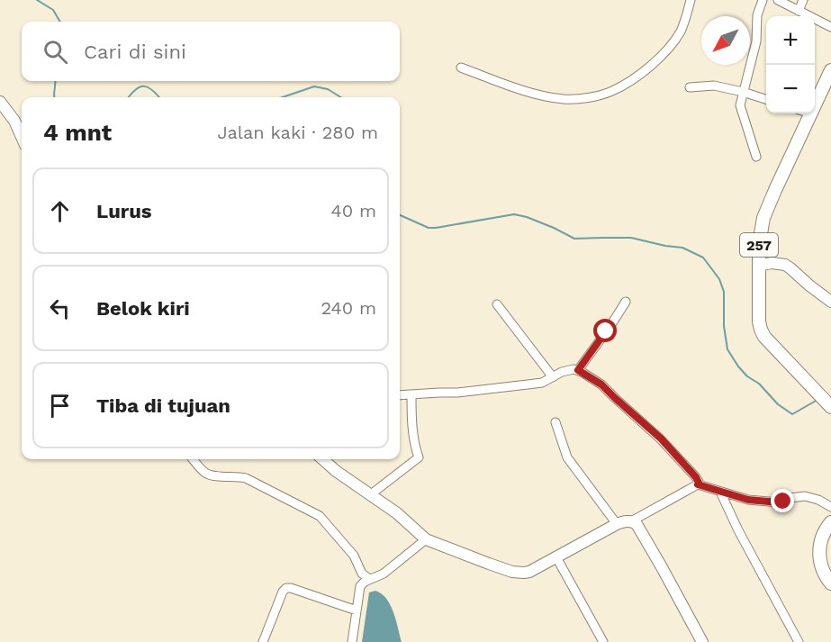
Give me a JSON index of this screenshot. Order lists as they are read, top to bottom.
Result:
{
  "streets": {
    "main road": ["257"]
  },
  "north": "bottom left",
  "page": {
    "map_buttons": ["+", "−"],
    "search": "Cari di sini",
    "heading": ["4 mnt", "Jalan kaki · 280 m"],
    "list": [
      ["Lurus", "40 m"],
      ["Belok kiri", "240 m"],
      "Tiba di tujuan"
    ]
  }
}
